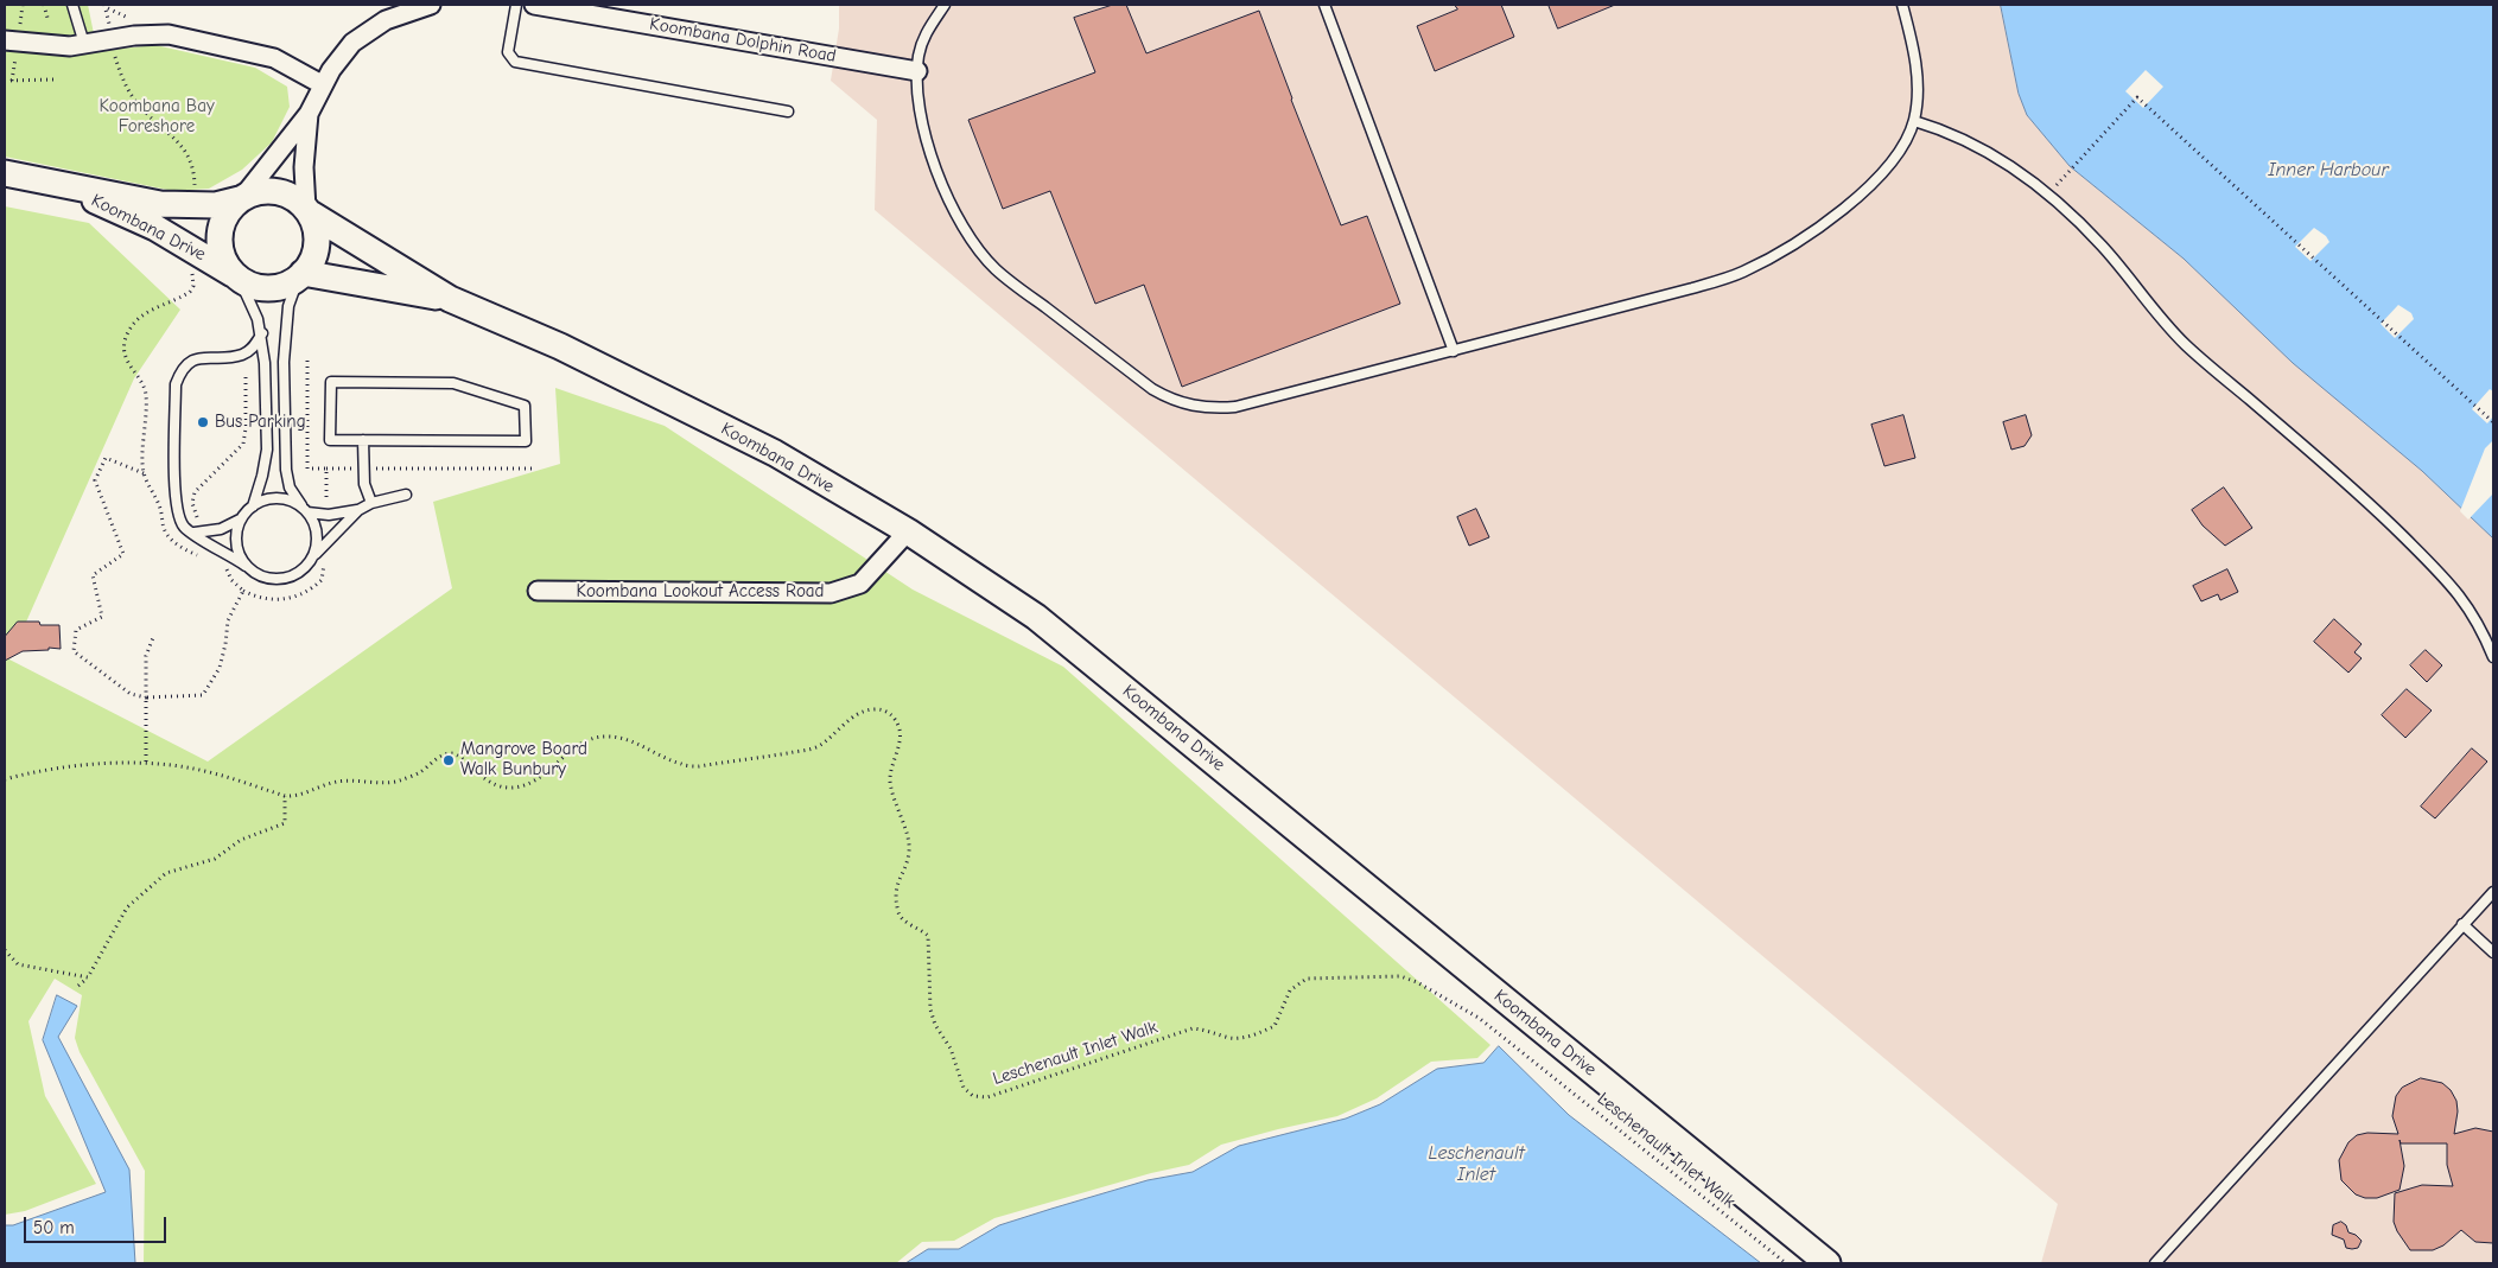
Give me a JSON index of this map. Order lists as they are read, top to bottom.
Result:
{
  "streets": {
    "main road": ["Koombana Drive"],
    "street": ["Koombana Dolphin Road", "Koombana Lookout Access Road"],
    "path": ["Leschenault Inlet Walk"]
  },
  "crossings": [
    ["Koombana Drive", "Koombana Lookout Access Road"]
  ],
  "water": ["Inner Harbour", "Leschenault Inlet"],
  "parks": ["Koombana Bay Foreshore"],
  "places": ["Bus Parking", "Mangrove Board Walk Bunbury"],
  "scale_bar": "50 m"
}
